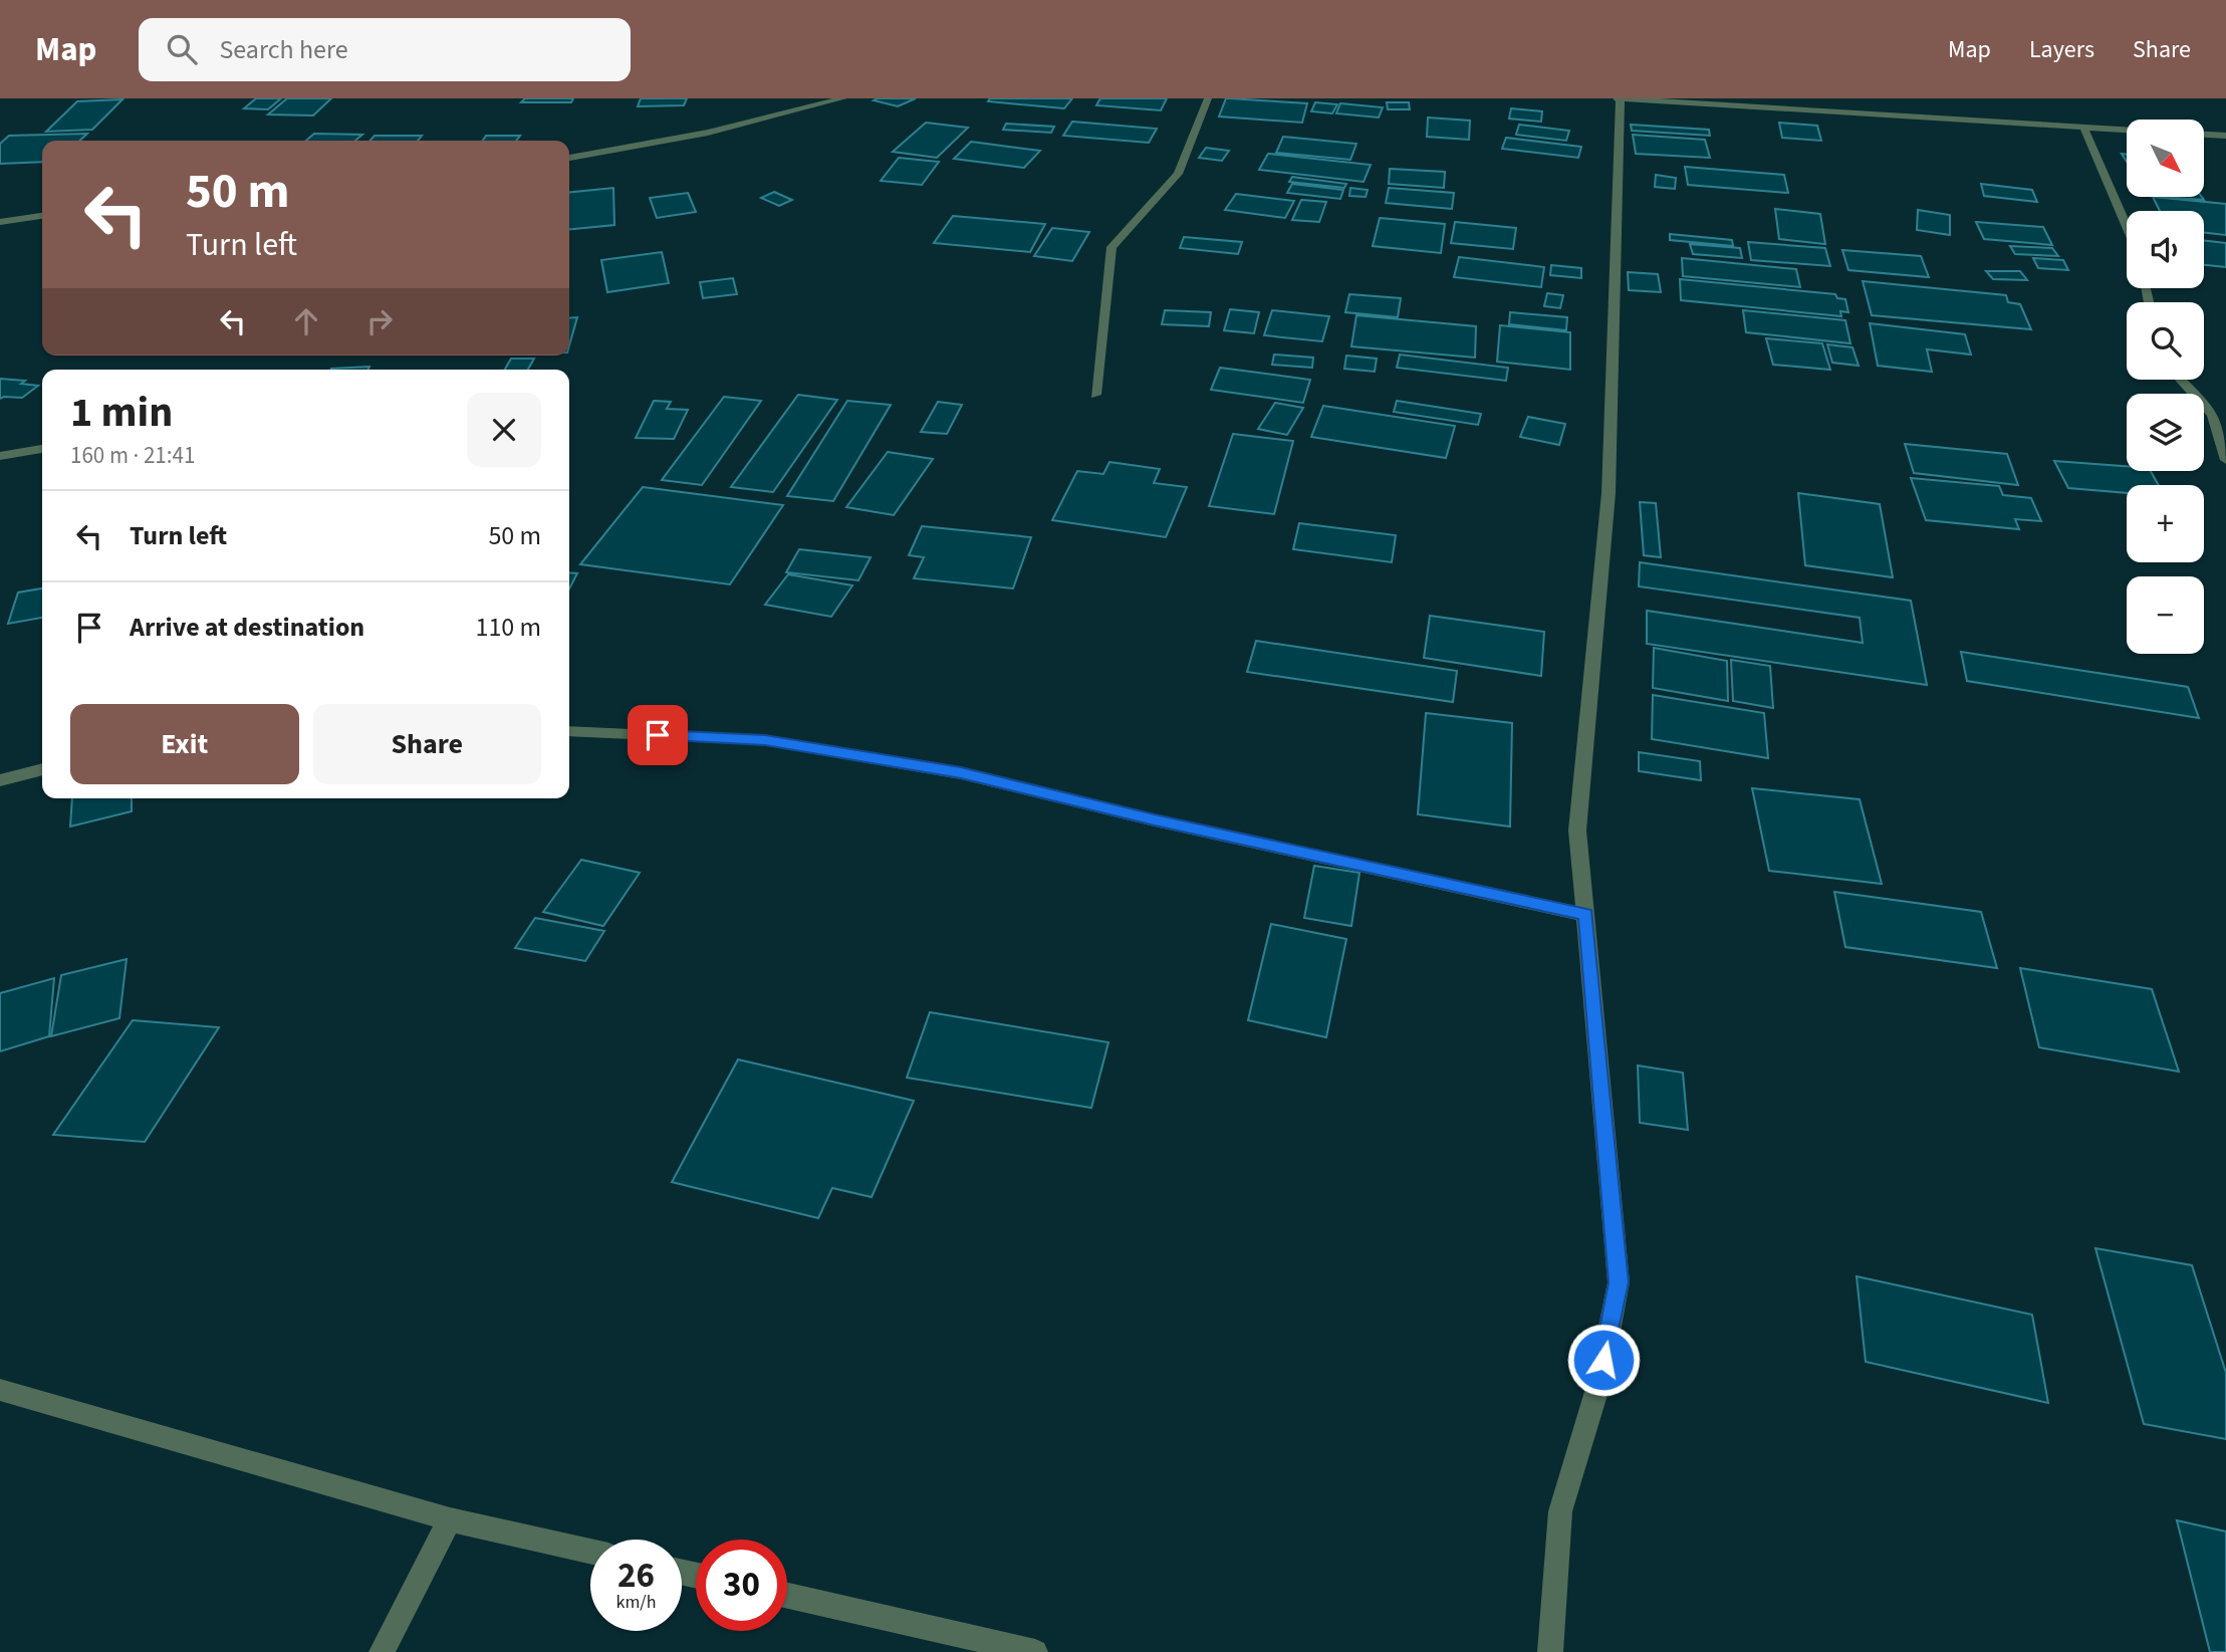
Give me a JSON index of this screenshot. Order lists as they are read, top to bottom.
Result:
{
  "north": "bottom right",
  "page": {
    "header": "Map",
    "search": "Search here",
    "nav": ["Map", "Layers", "Share"],
    "map_buttons": ["+", "−"],
    "turn": ["50 m", "Turn left"],
    "heading": ["1 min", "160 m · 21:41"],
    "list": [
      {
        "name": "Turn left",
        "value": "50 m"
      },
      {
        "name": "Arrive at destination",
        "value": "110 m"
      }
    ],
    "buttons": ["Exit", "Share"],
    "speed": "26 km/h",
    "limit": "30"
  }
}
